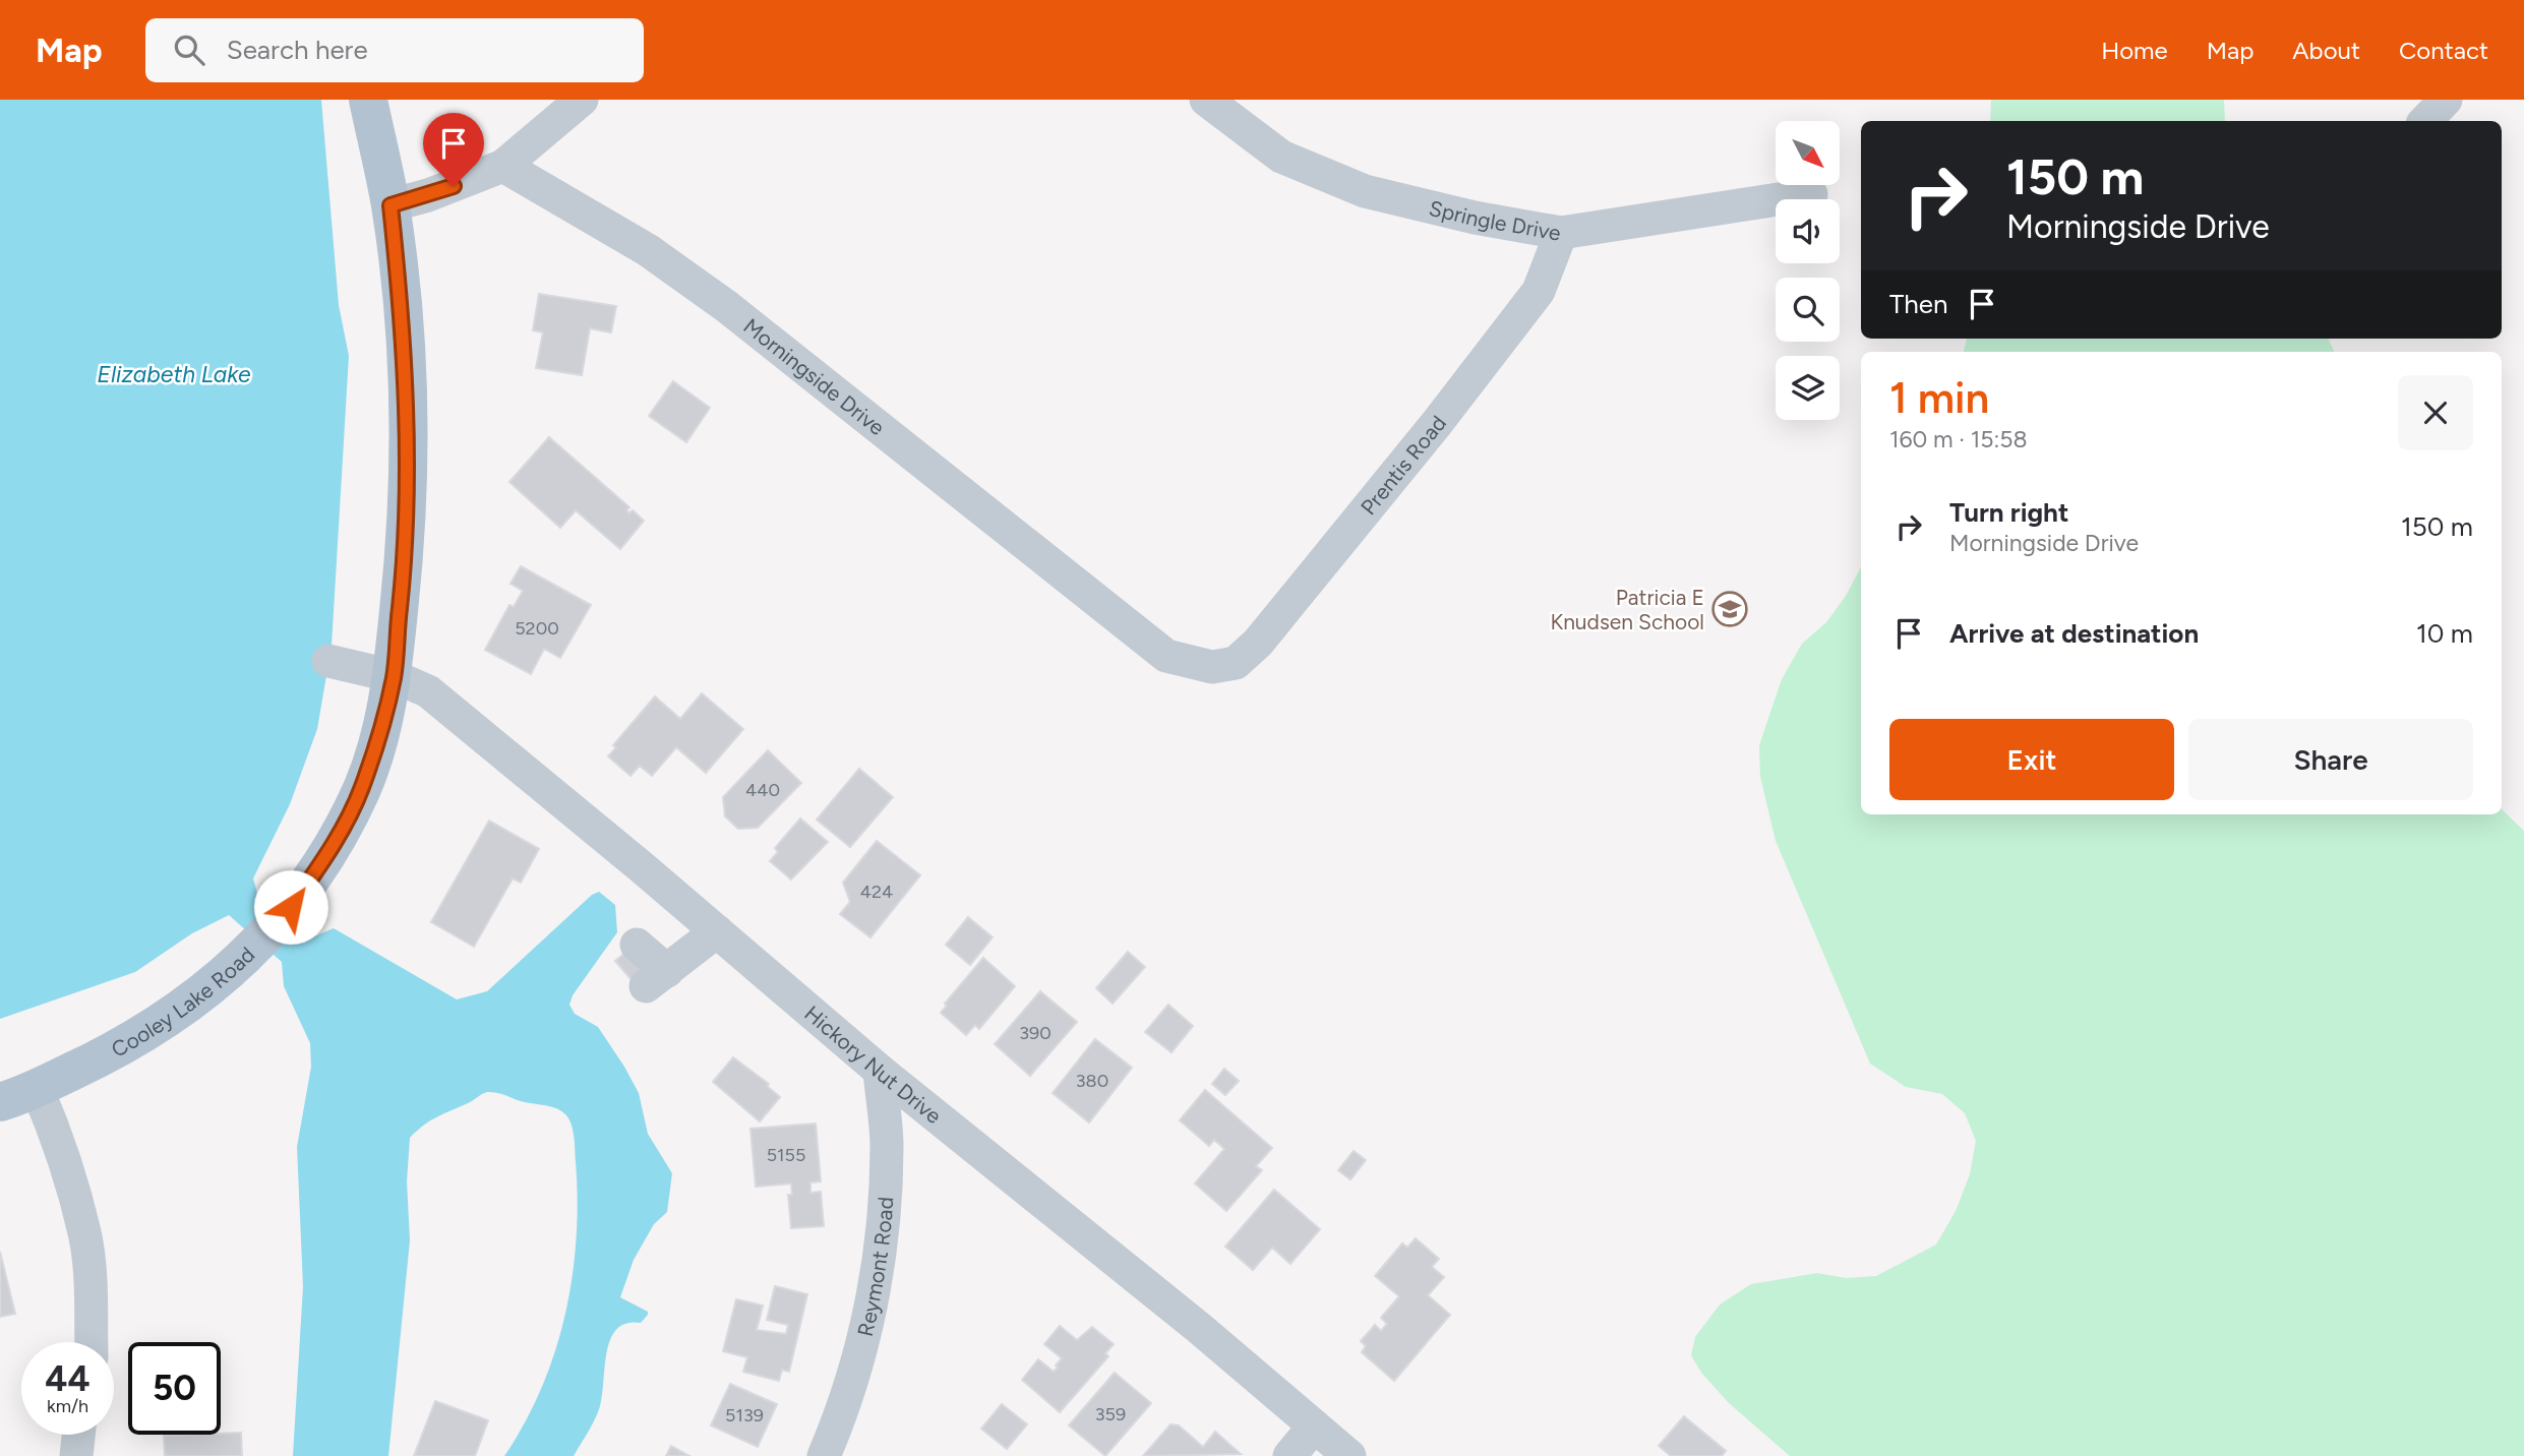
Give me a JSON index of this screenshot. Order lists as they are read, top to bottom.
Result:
{
  "streets": {
    "main road": ["Cooley Lake Road"],
    "street": [
      "Springle Drive",
      "Morningside Drive",
      "Prentis Road",
      "Hickory Nut Drive",
      "Reymont Road"
    ]
  },
  "crossings": [
    ["Springle Drive", "Prentis Road"],
    ["Morningside Drive", "Prentis Road"],
    ["Cooley Lake Road", "Hickory Nut Drive"],
    ["Hickory Nut Drive", "Reymont Road"]
  ],
  "water": ["Elizabeth Lake"],
  "places": {
    "school or university": ["Patricia E Knudsen School"]
  },
  "house_numbers": [
    "5200",
    "440",
    "424",
    "390",
    "380",
    "5155",
    "359",
    "5139"
  ],
  "north": "bottom right",
  "page": {
    "header": "Map",
    "search": "Search here",
    "nav": [
      "Home",
      "Map",
      "About",
      "Contact"
    ],
    "turn": ["150 m", "Morningside Drive"],
    "then": "Then",
    "heading": ["1 min", "160 m · 15:58"],
    "list": [
      {
        "name": "Turn right",
        "note": "Morningside Drive",
        "value": "150 m"
      },
      {
        "name": "Arrive at destination",
        "value": "10 m"
      }
    ],
    "buttons": ["Exit", "Share"],
    "speed": "44 km/h",
    "limit": "50"
  }
}
